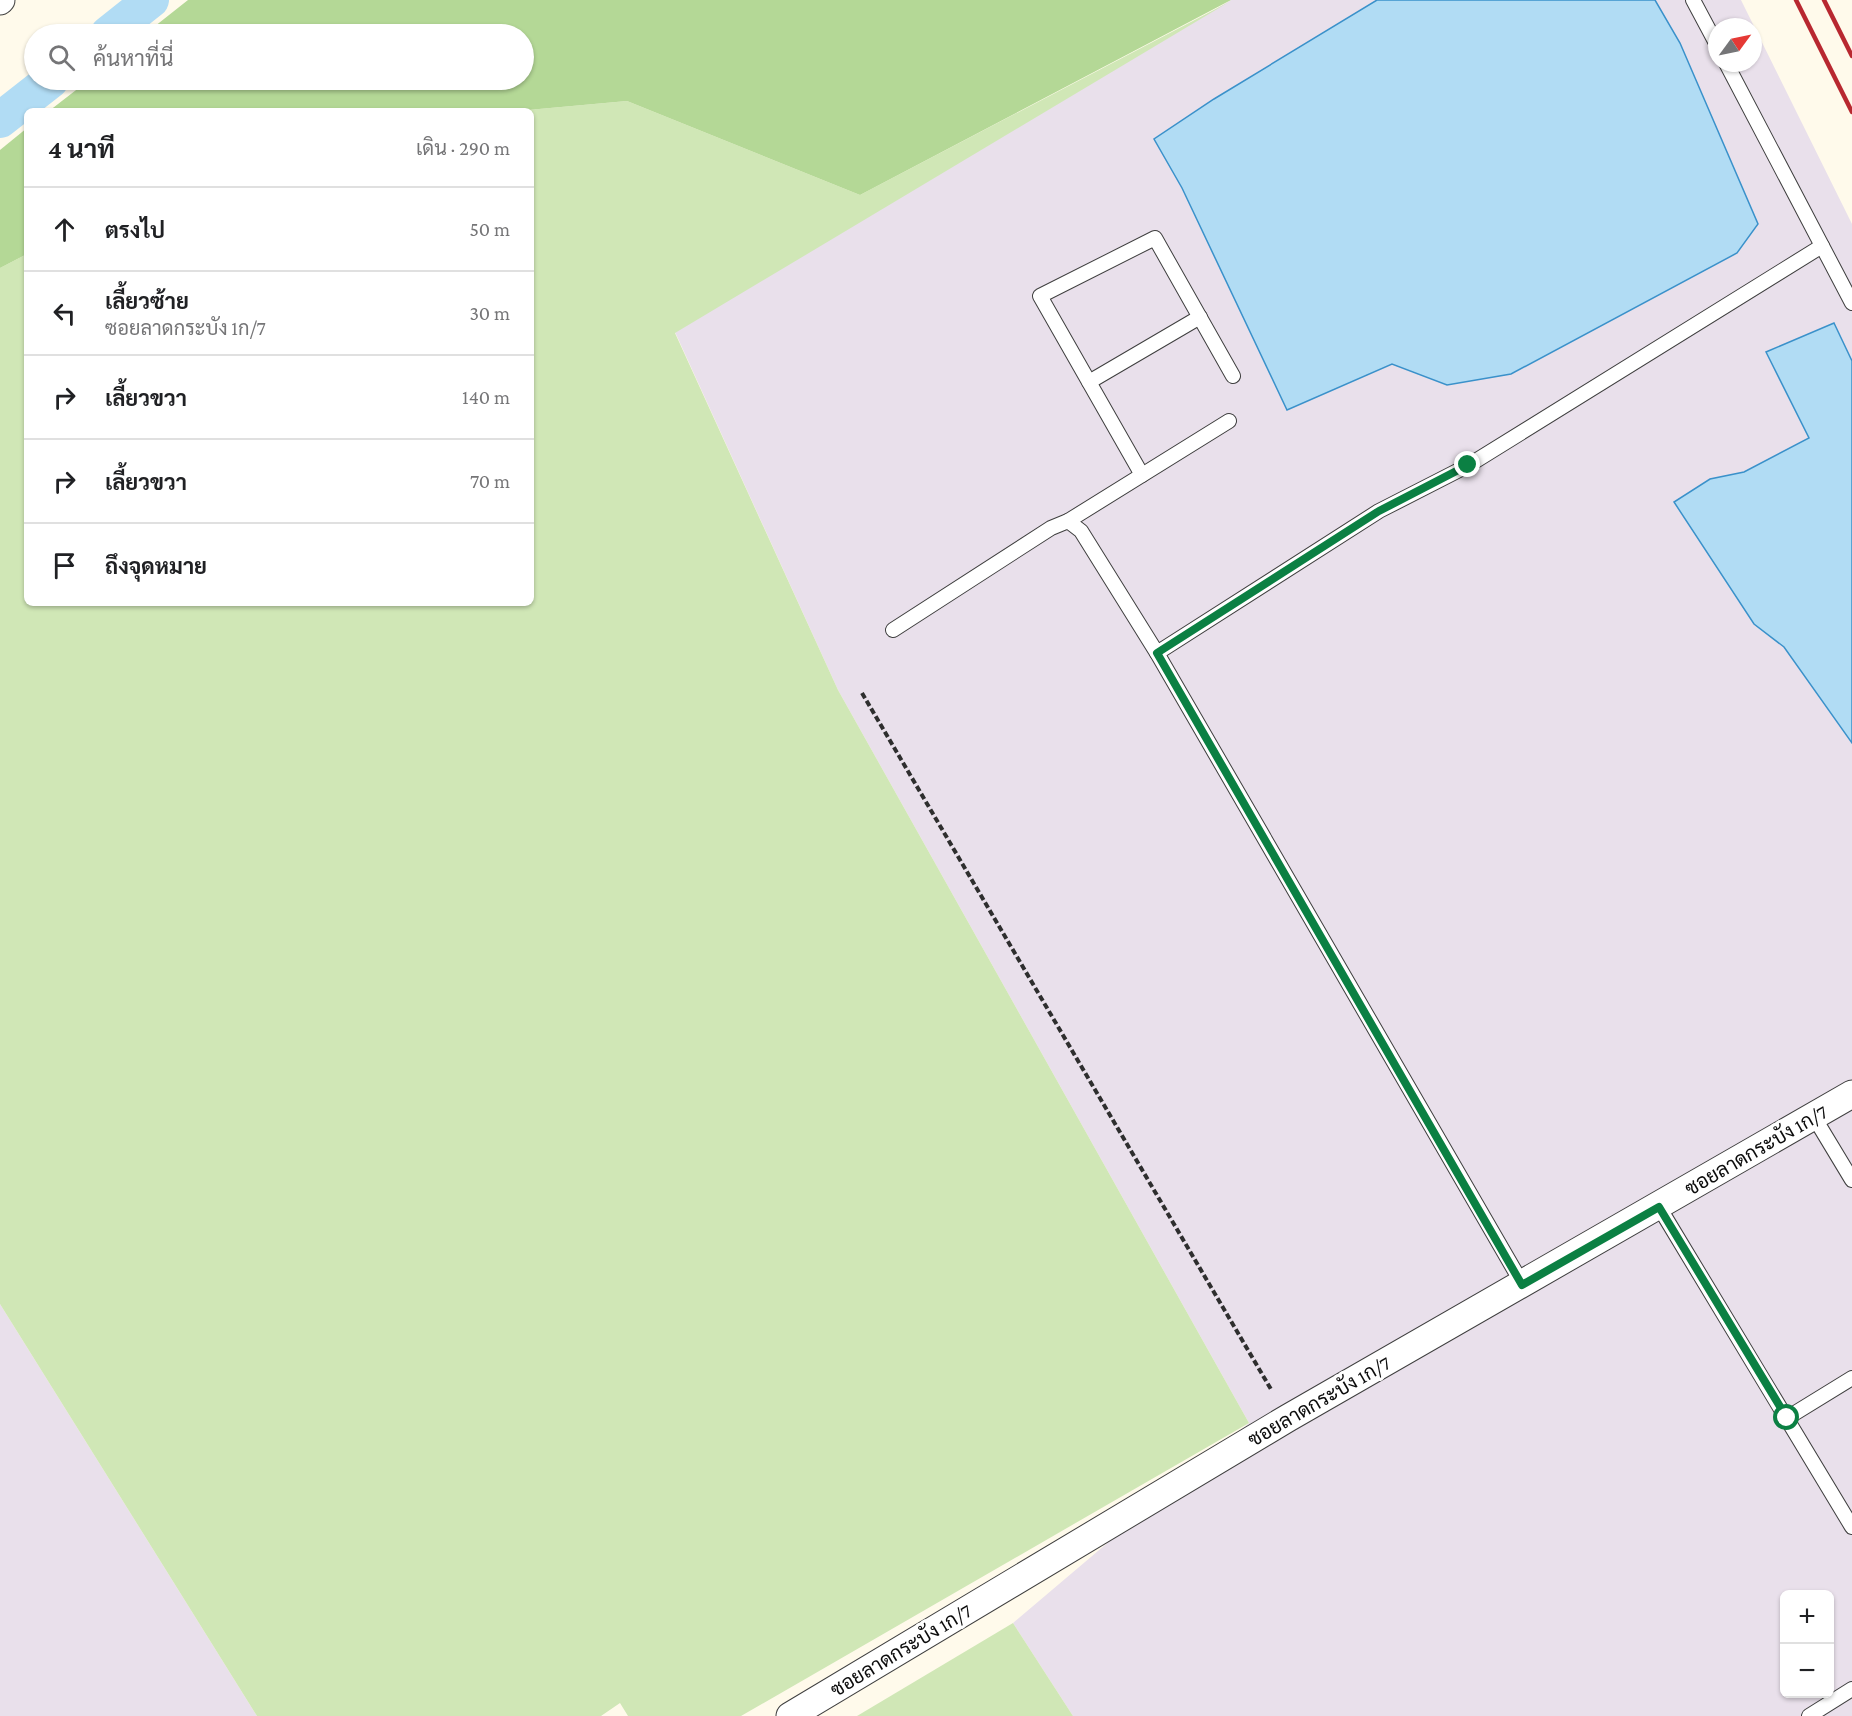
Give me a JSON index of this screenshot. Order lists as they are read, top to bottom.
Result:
{
  "streets": {
    "street": ["ซอยลาดกระบัง 1ก/7"]
  },
  "north": "top right",
  "page": {
    "search": "ค้นหาที่นี่",
    "heading": ["4 นาที", "เดิน · 290 m"],
    "list": [
      ["ตรงไป", "50 m"],
      ["เลี้ยวซ้าย", "ซอยลาดกระบัง 1ก/7", "30 m"],
      ["เลี้ยวขวา", "140 m"],
      ["เลี้ยวขวา", "70 m"],
      "ถึงจุดหมาย"
    ],
    "map_buttons": ["+", "−"]
  }
}
